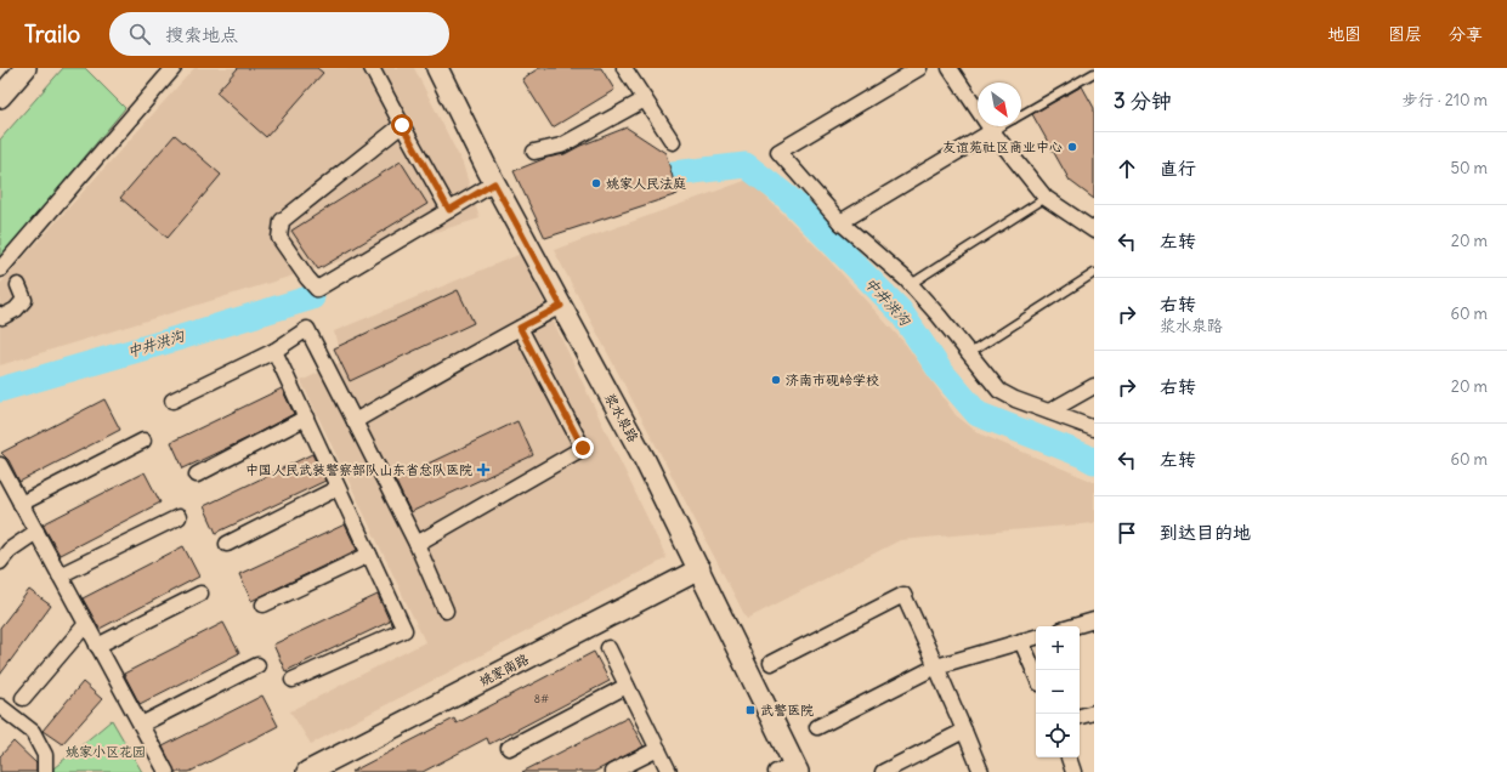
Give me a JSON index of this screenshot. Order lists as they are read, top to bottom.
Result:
{
  "streets": {
    "main road": ["浆水泉路", "姚家南路"]
  },
  "crossings": [
    ["浆水泉路", "姚家南路"]
  ],
  "water": ["中井洪沟"],
  "parks": ["姚家小区花园"],
  "places": {
    "other": ["友谊苑社区商业中心", "姚家人民法庭", "济南市砚岭学校"],
    "health": ["中国人民武装警察部队山东省总队医院"],
    "transit": ["武警医院"]
  },
  "house_numbers": ["8#"],
  "north": "bottom right",
  "page": {
    "header": "Trailo",
    "search": "搜索地点",
    "nav": ["地图", "图层", "分享"],
    "heading": ["3 分钟", "步行 · 210 m"],
    "list": [
      ["直行", "50 m"],
      ["左转", "20 m"],
      ["右转", "浆水泉路", "60 m"],
      ["右转", "20 m"],
      ["左转", "60 m"],
      "到达目的地"
    ],
    "map_buttons": ["+", "−"]
  }
}
